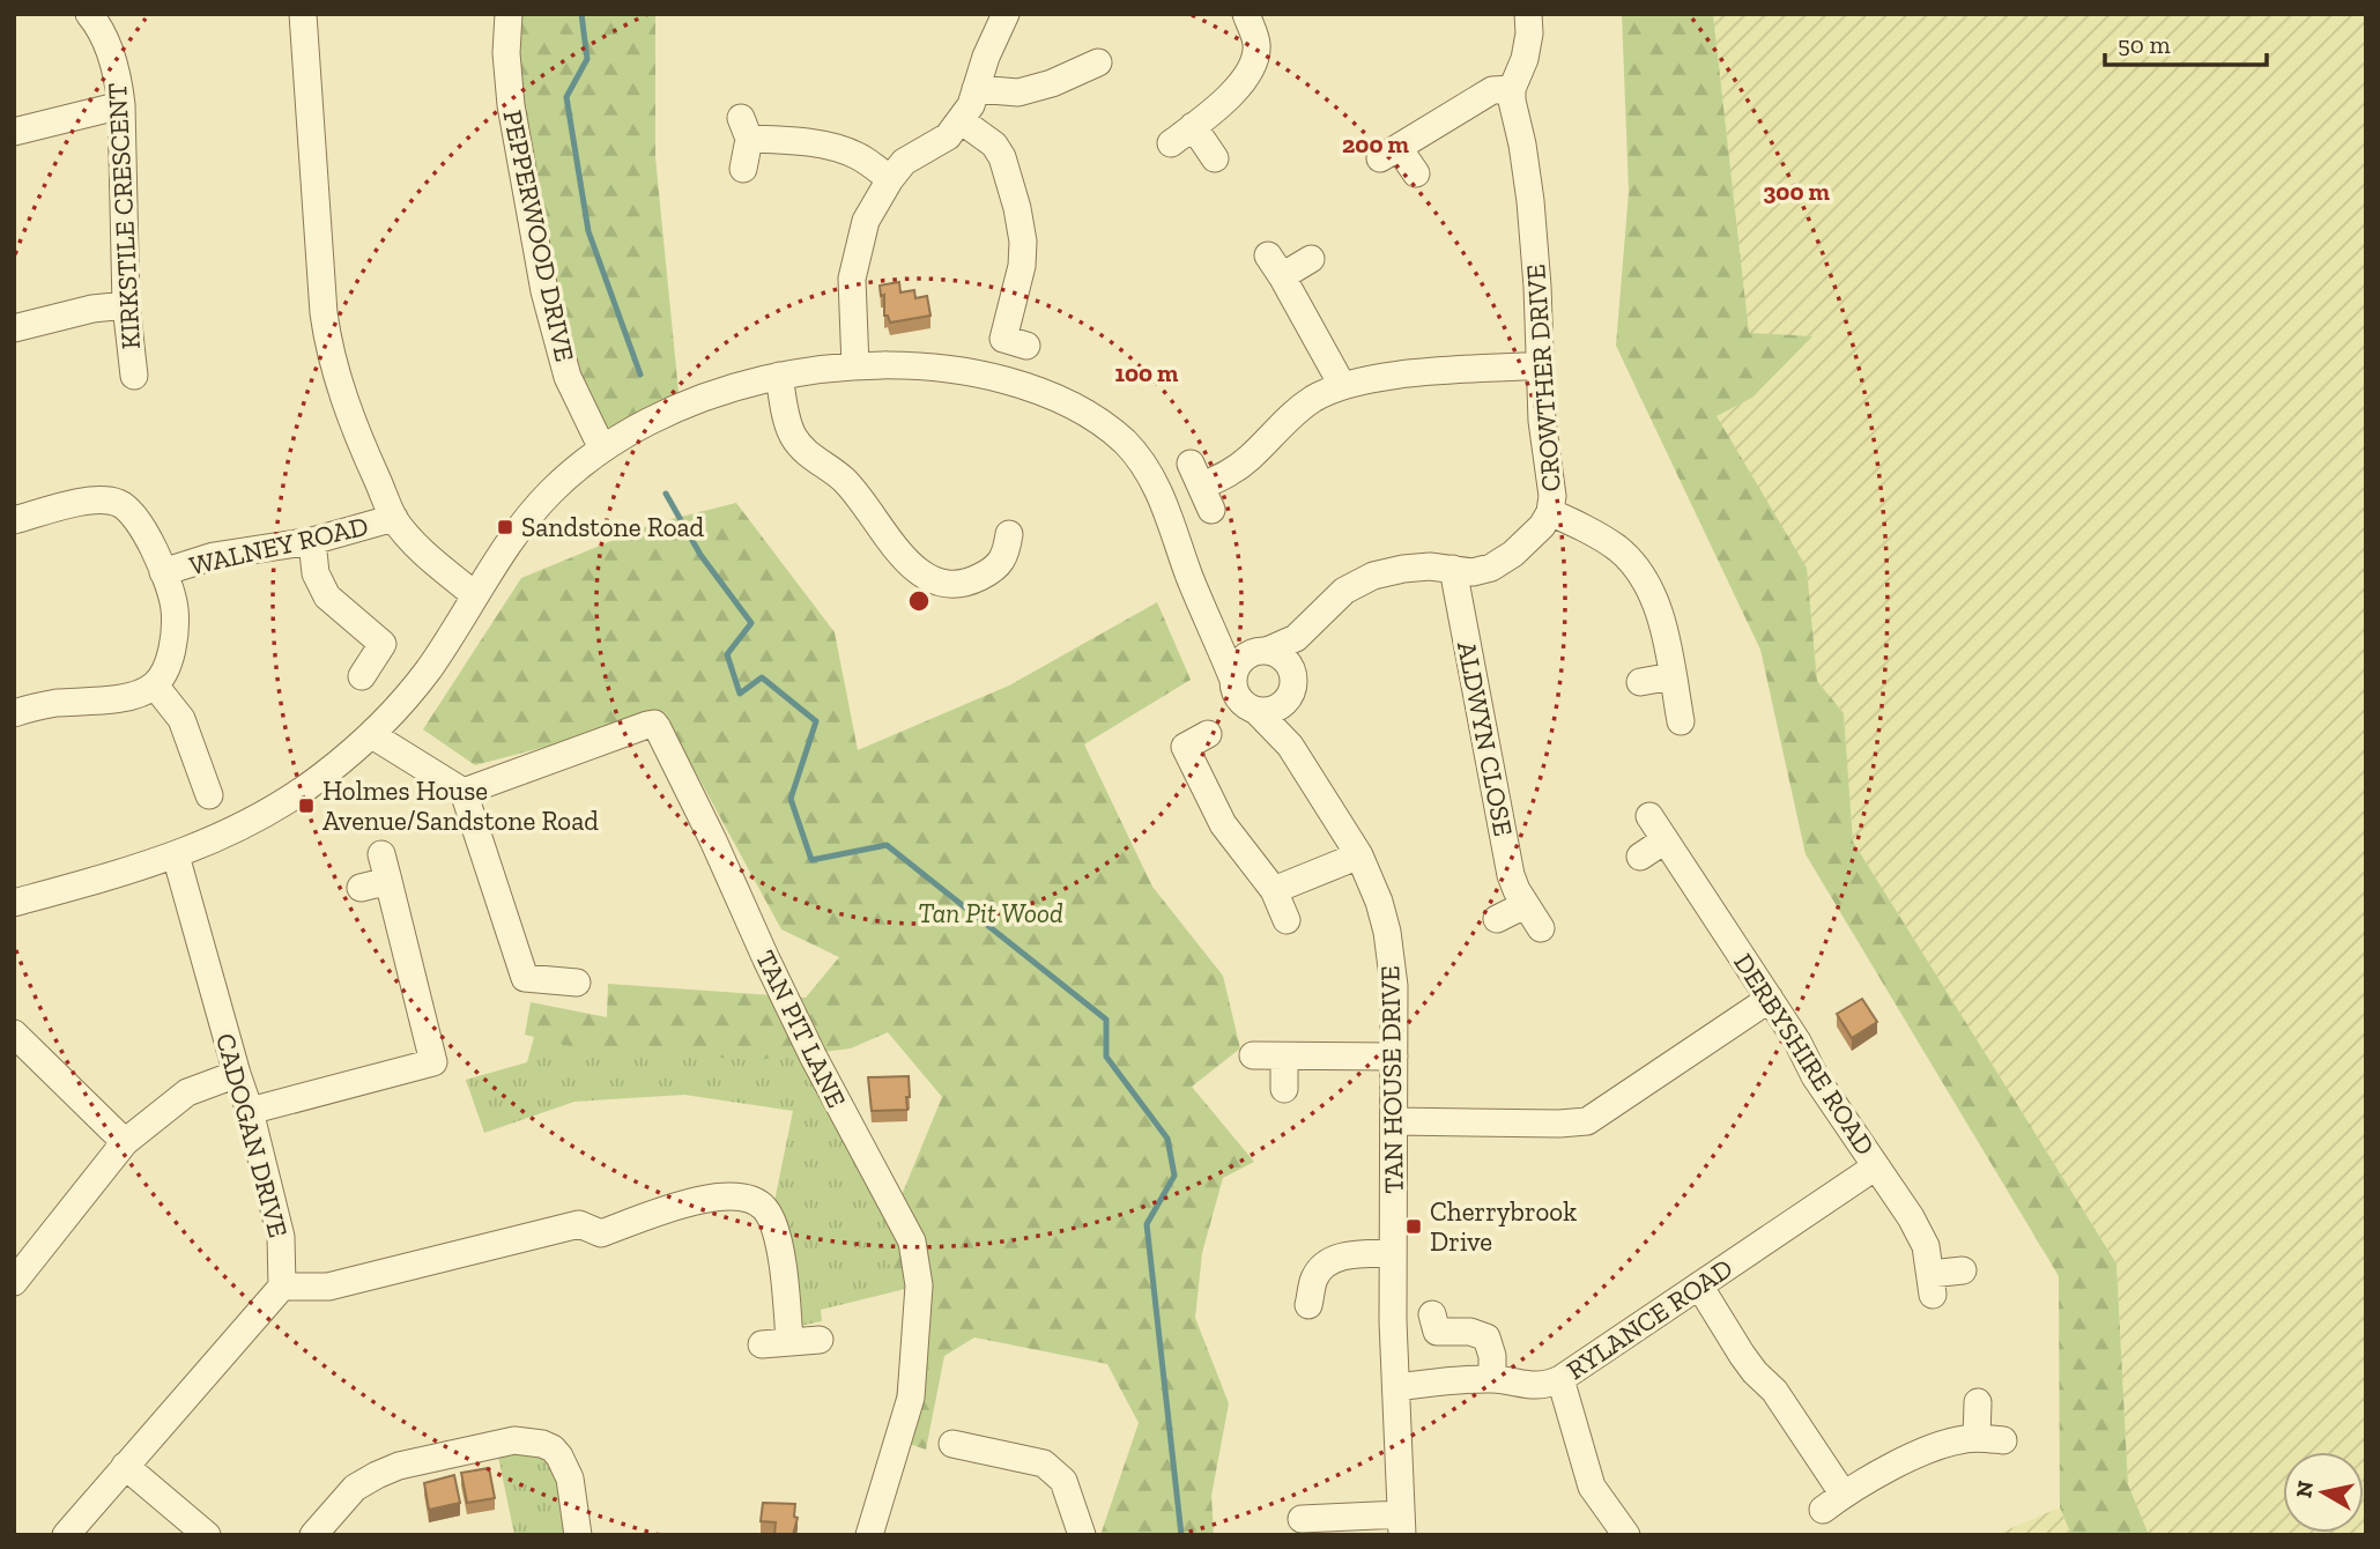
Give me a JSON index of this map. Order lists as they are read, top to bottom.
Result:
{
  "streets": {
    "street": [
      "KIRKSTILE CRESCENT",
      "PEPPERWOOD DRIVE",
      "CROWTHER DRIVE",
      "WALNEY ROAD",
      "ALDWYN CLOSE",
      "TAN PIT LANE",
      "DERBYSHIRE ROAD",
      "TAN HOUSE DRIVE",
      "CADOGAN DRIVE",
      "RYLANCE ROAD"
    ]
  },
  "crossings": [
    ["CROWTHER DRIVE", "ALDWYN CLOSE"],
    ["CROWTHER DRIVE", "TAN HOUSE DRIVE"],
    ["DERBYSHIRE ROAD", "RYLANCE ROAD"],
    ["TAN HOUSE DRIVE", "RYLANCE ROAD"]
  ],
  "parks": ["Tan Pit Wood"],
  "places": {
    "transit": ["Sandstone Road", "Holmes House Avenue/Sandstone Road", "Cherrybrook Drive"]
  },
  "scale_bar": "50 m",
  "north": "left",
  "rings": ["200 m", "300 m", "100 m"]
}
